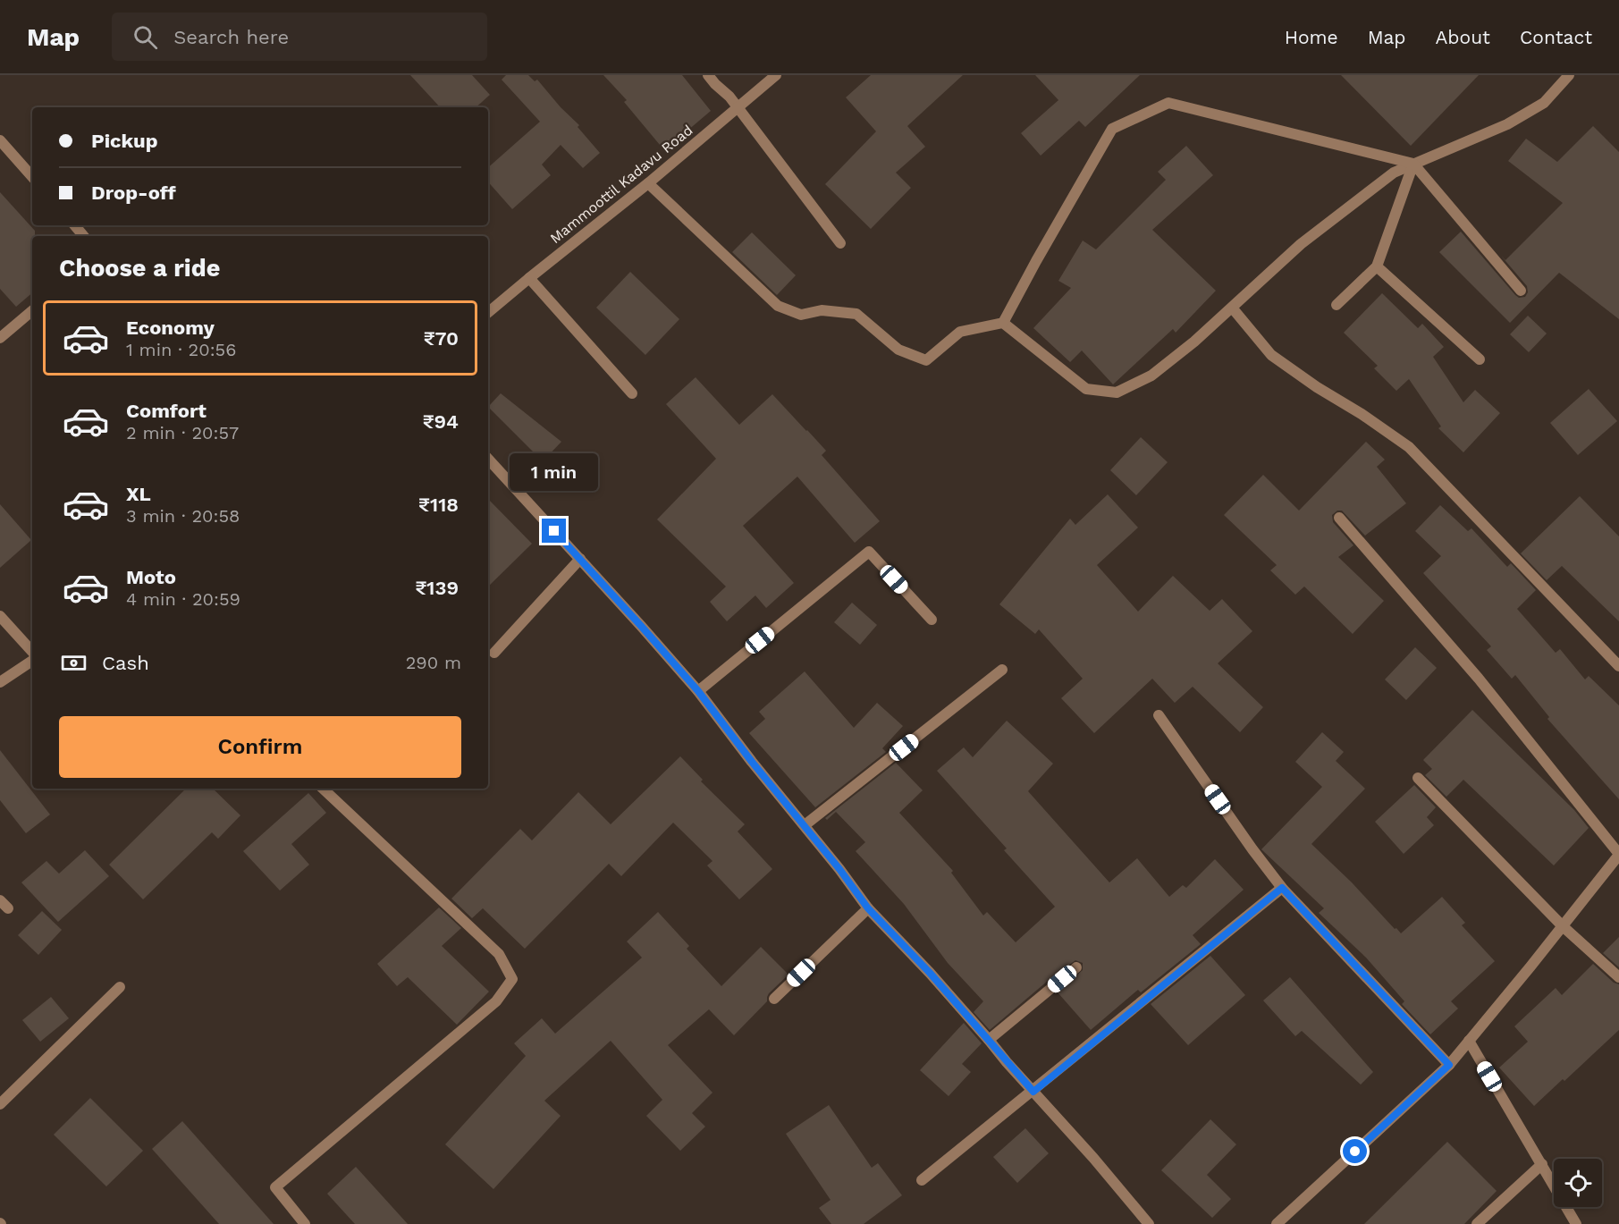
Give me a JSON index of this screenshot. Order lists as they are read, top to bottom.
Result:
{
  "streets": {
    "street": ["Mammoottil Kadavu Road"]
  },
  "page": {
    "header": "Map",
    "search": "Search here",
    "nav": [
      "Home",
      "Map",
      "About",
      "Contact"
    ],
    "banner": ["Pickup", "Drop-off"],
    "heading": "Choose a ride",
    "list": [
      {
        "name": "Economy",
        "note": "1 min · 20:56",
        "value": "₹70"
      },
      {
        "name": "Comfort",
        "note": "2 min · 20:57",
        "value": "₹94"
      },
      {
        "name": "XL",
        "note": "3 min · 20:58",
        "value": "₹118"
      },
      {
        "name": "Moto",
        "note": "4 min · 20:59",
        "value": "₹139"
      }
    ],
    "bubble": "1 min",
    "pay": ["Cash", "290 m"],
    "buttons": "Confirm"
  }
}
